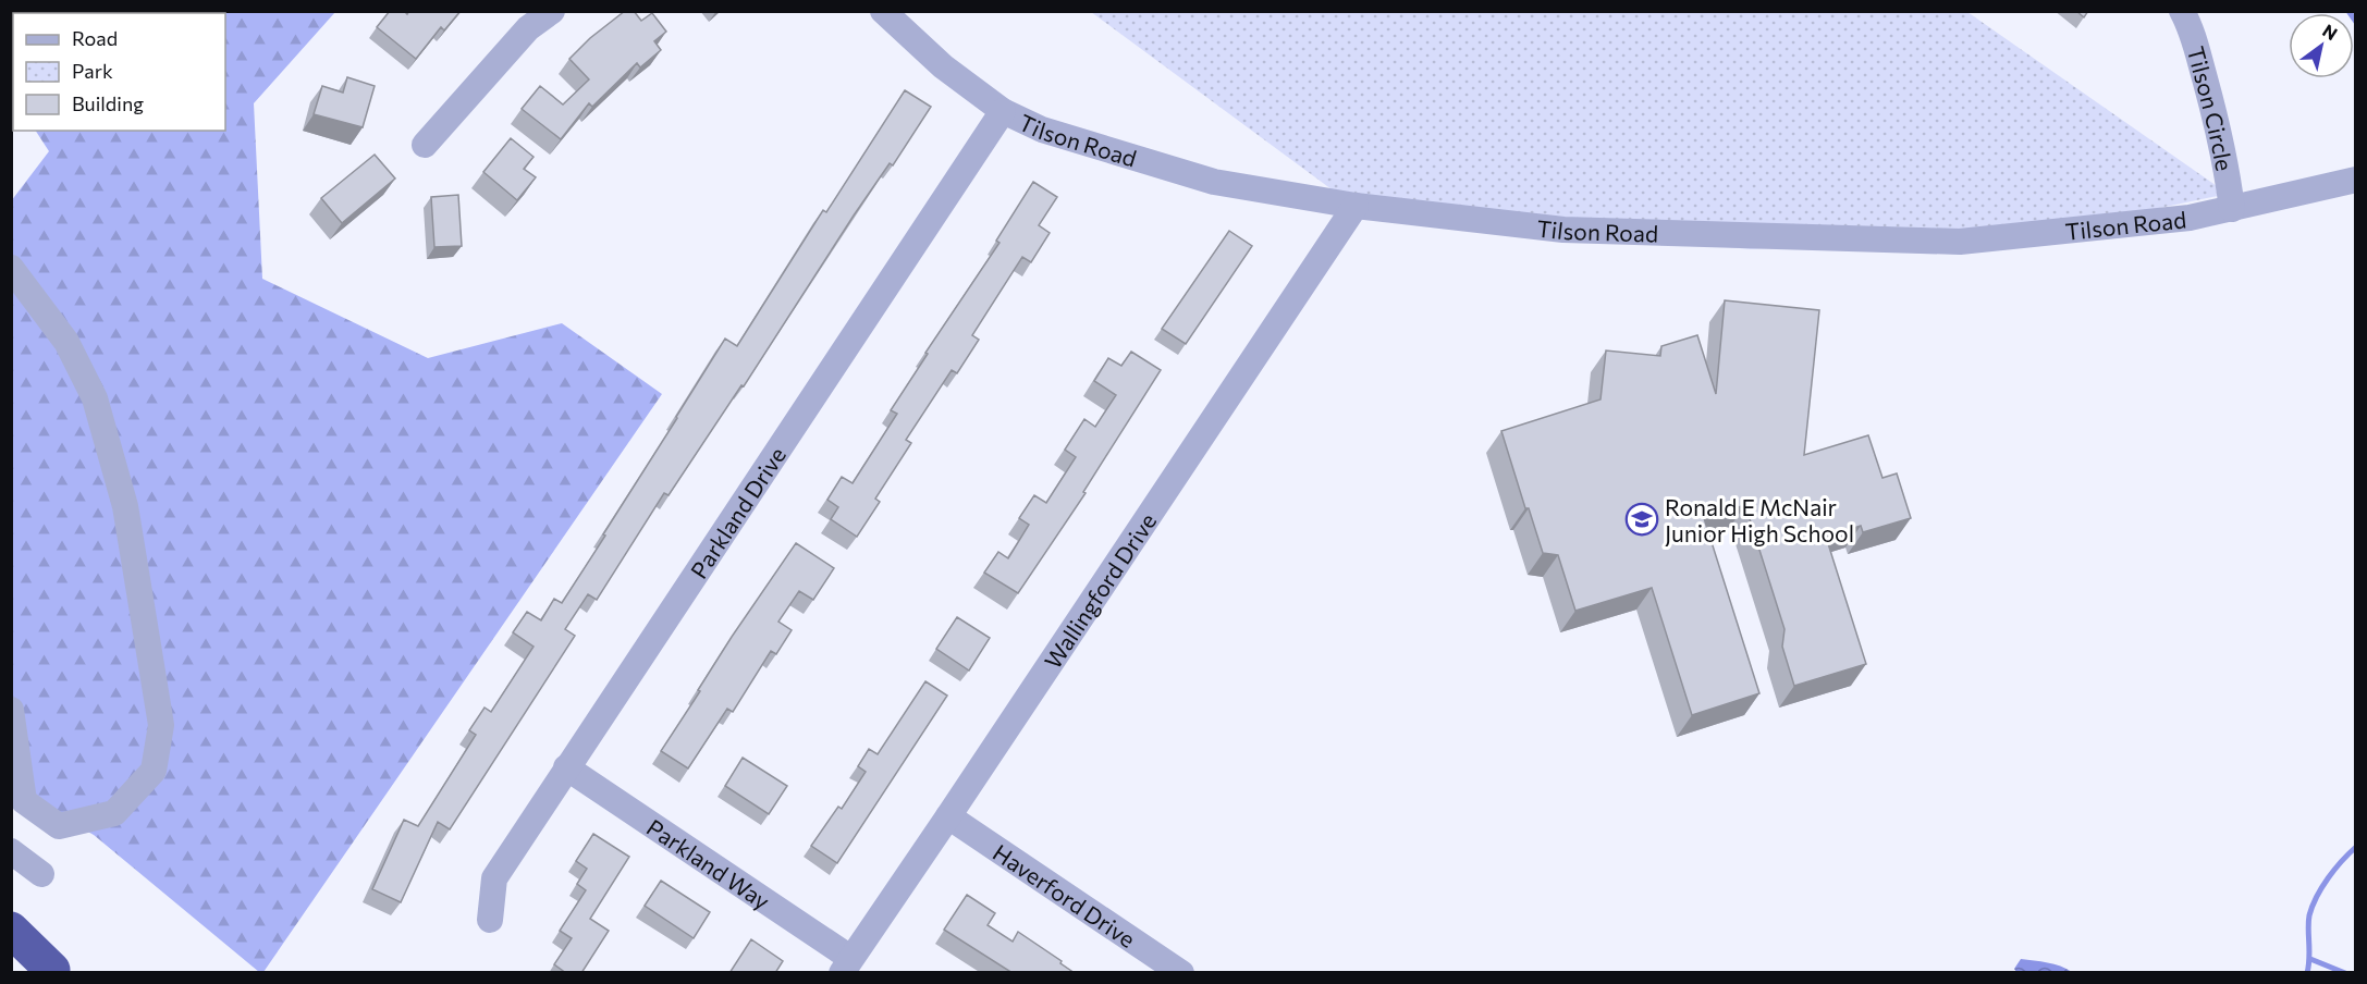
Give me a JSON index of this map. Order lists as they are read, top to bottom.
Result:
{
  "streets": {
    "street": [
      "Tilson Circle",
      "Tilson Road",
      "Parkland Drive",
      "Wallingford Drive",
      "Parkland Way",
      "Haverford Drive"
    ]
  },
  "crossings": [
    ["Tilson Circle", "Tilson Road"],
    ["Tilson Road", "Parkland Drive"],
    ["Tilson Road", "Wallingford Drive"],
    ["Parkland Drive", "Parkland Way"],
    ["Wallingford Drive", "Parkland Way"],
    ["Wallingford Drive", "Haverford Drive"]
  ],
  "places": {
    "school or university": ["Ronald E McNair Junior High School"]
  },
  "legend": ["Road", "Park", "Building"],
  "north": "top right"
}
